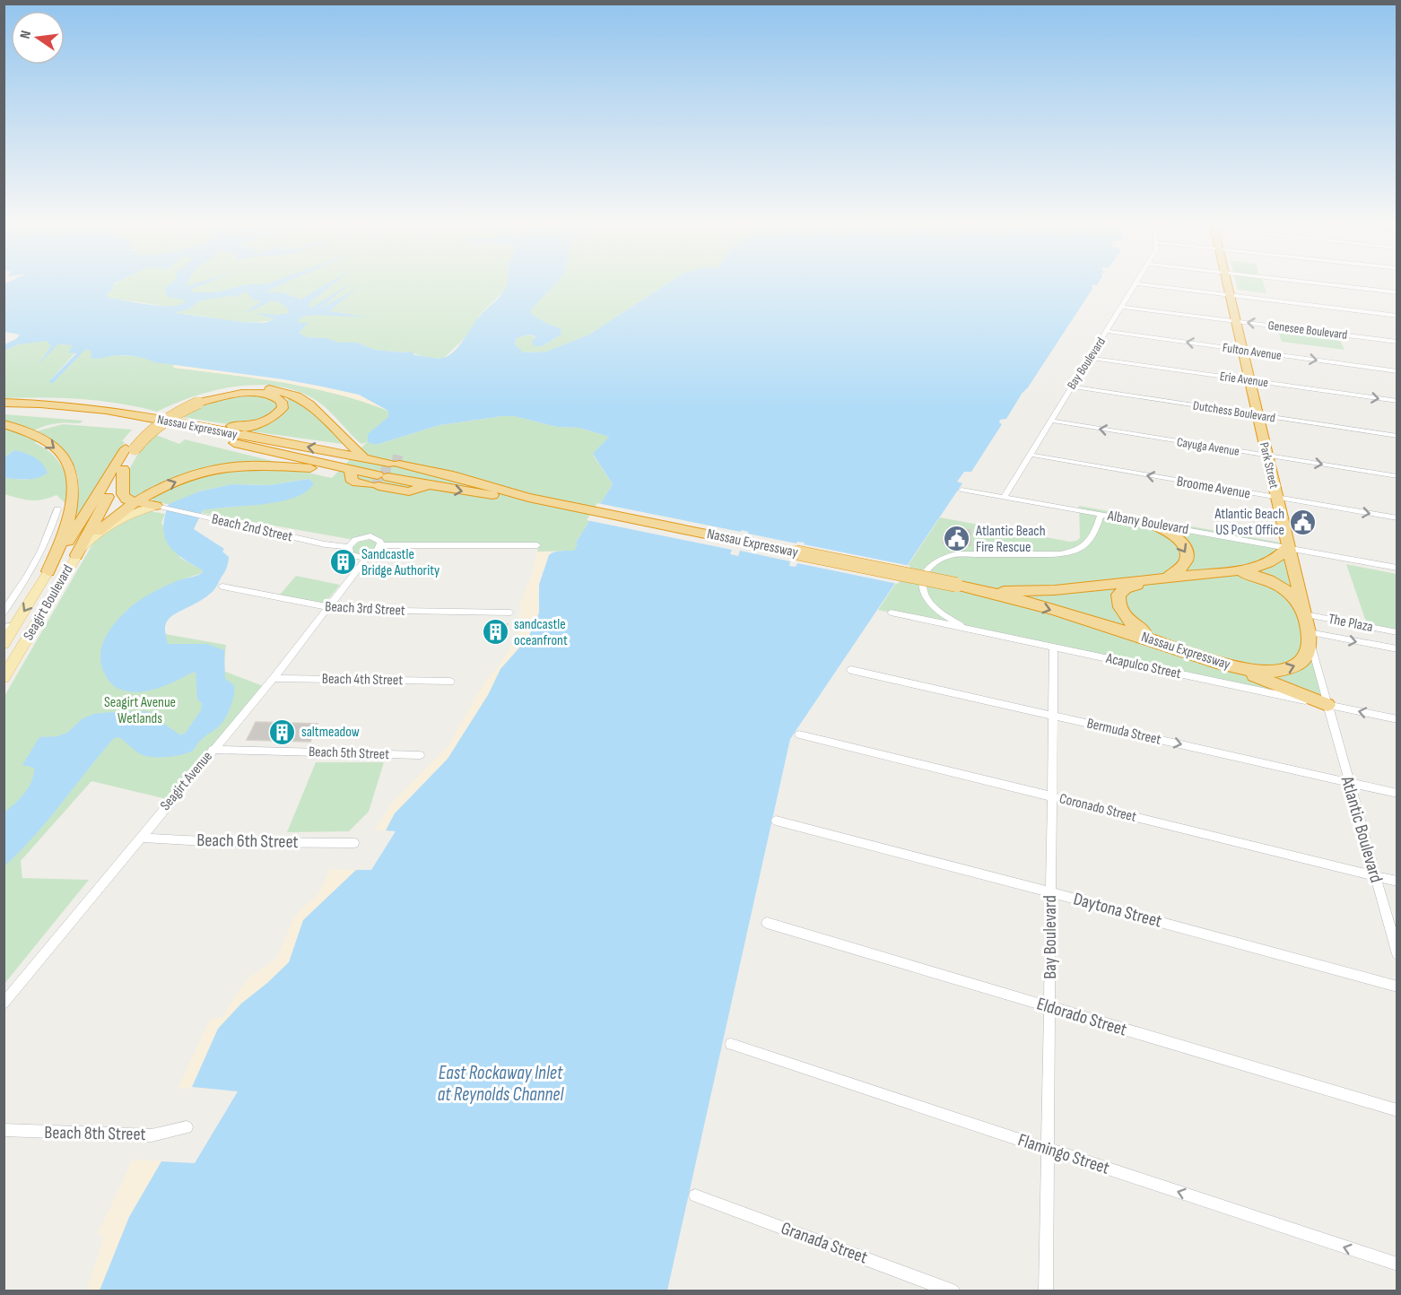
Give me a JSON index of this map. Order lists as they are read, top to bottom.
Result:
{
  "streets": {
    "highway": ["Nassau Expressway", "Park Street"],
    "main road": ["Seagirt Boulevard"],
    "street": [
      "Genesee Boulevard",
      "Fulton Avenue",
      "Bay Boulevard",
      "Erie Avenue",
      "Dutchess Boulevard",
      "Cayuga Avenue",
      "Broome Avenue",
      "Albany Boulevard",
      "Beach 2nd Street",
      "Beach 3rd Street",
      "The Plaza",
      "Acapulco Street",
      "Beach 4th Street",
      "Bermuda Street",
      "Beach 5th Street",
      "Seagirt Avenue",
      "Coronado Street",
      "Atlantic Boulevard",
      "Beach 6th Street",
      "Daytona Street",
      "Eldorado Street",
      "Beach 8th Street",
      "Flamingo Street",
      "Granada Street"
    ]
  },
  "crossings": [
    ["Genesee Boulevard", "Bay Boulevard"],
    ["Genesee Boulevard", "Park Street"],
    ["Fulton Avenue", "Bay Boulevard"],
    ["Fulton Avenue", "Park Street"],
    ["Bay Boulevard", "Erie Avenue"],
    ["Bay Boulevard", "Dutchess Boulevard"],
    ["Bay Boulevard", "Cayuga Avenue"],
    ["Bay Boulevard", "Broome Avenue"],
    ["Bay Boulevard", "Albany Boulevard"],
    ["Bay Boulevard", "Acapulco Street"],
    ["Bay Boulevard", "Bermuda Street"],
    ["Bay Boulevard", "Coronado Street"],
    ["Bay Boulevard", "Daytona Street"],
    ["Bay Boulevard", "Eldorado Street"],
    ["Bay Boulevard", "Flamingo Street"],
    ["Erie Avenue", "Park Street"],
    ["Dutchess Boulevard", "Park Street"],
    ["Nassau Expressway", "Park Street"],
    ["Nassau Expressway", "Albany Boulevard"],
    ["Nassau Expressway", "The Plaza"],
    ["Cayuga Avenue", "Park Street"],
    ["Park Street", "Broome Avenue"],
    ["Park Street", "Albany Boulevard"],
    ["Park Street", "The Plaza"],
    ["Park Street", "Acapulco Street"],
    ["Park Street", "Atlantic Boulevard"],
    ["Beach 2nd Street", "Seagirt Boulevard"],
    ["Beach 2nd Street", "Seagirt Avenue"],
    ["Beach 3rd Street", "Seagirt Avenue"],
    ["Acapulco Street", "Atlantic Boulevard"],
    ["Beach 4th Street", "Seagirt Avenue"],
    ["Bermuda Street", "Atlantic Boulevard"],
    ["Beach 5th Street", "Seagirt Avenue"],
    ["Seagirt Avenue", "Beach 6th Street"],
    ["Coronado Street", "Atlantic Boulevard"]
  ],
  "one_way": ["Erie Avenue", "Bermuda Street", "Flamingo Street"],
  "water": ["East Rockaway Inlet at Reynolds Channel"],
  "parks": ["Seagirt Avenue Wetlands"],
  "places": {
    "public building": ["Atlantic Beach US Post Office", "Atlantic Beach Fire Rescue"],
    "building": ["Sandcastle Bridge Authority", "sandcastle oceanfront", "saltmeadow"]
  },
  "north": "left"
}
